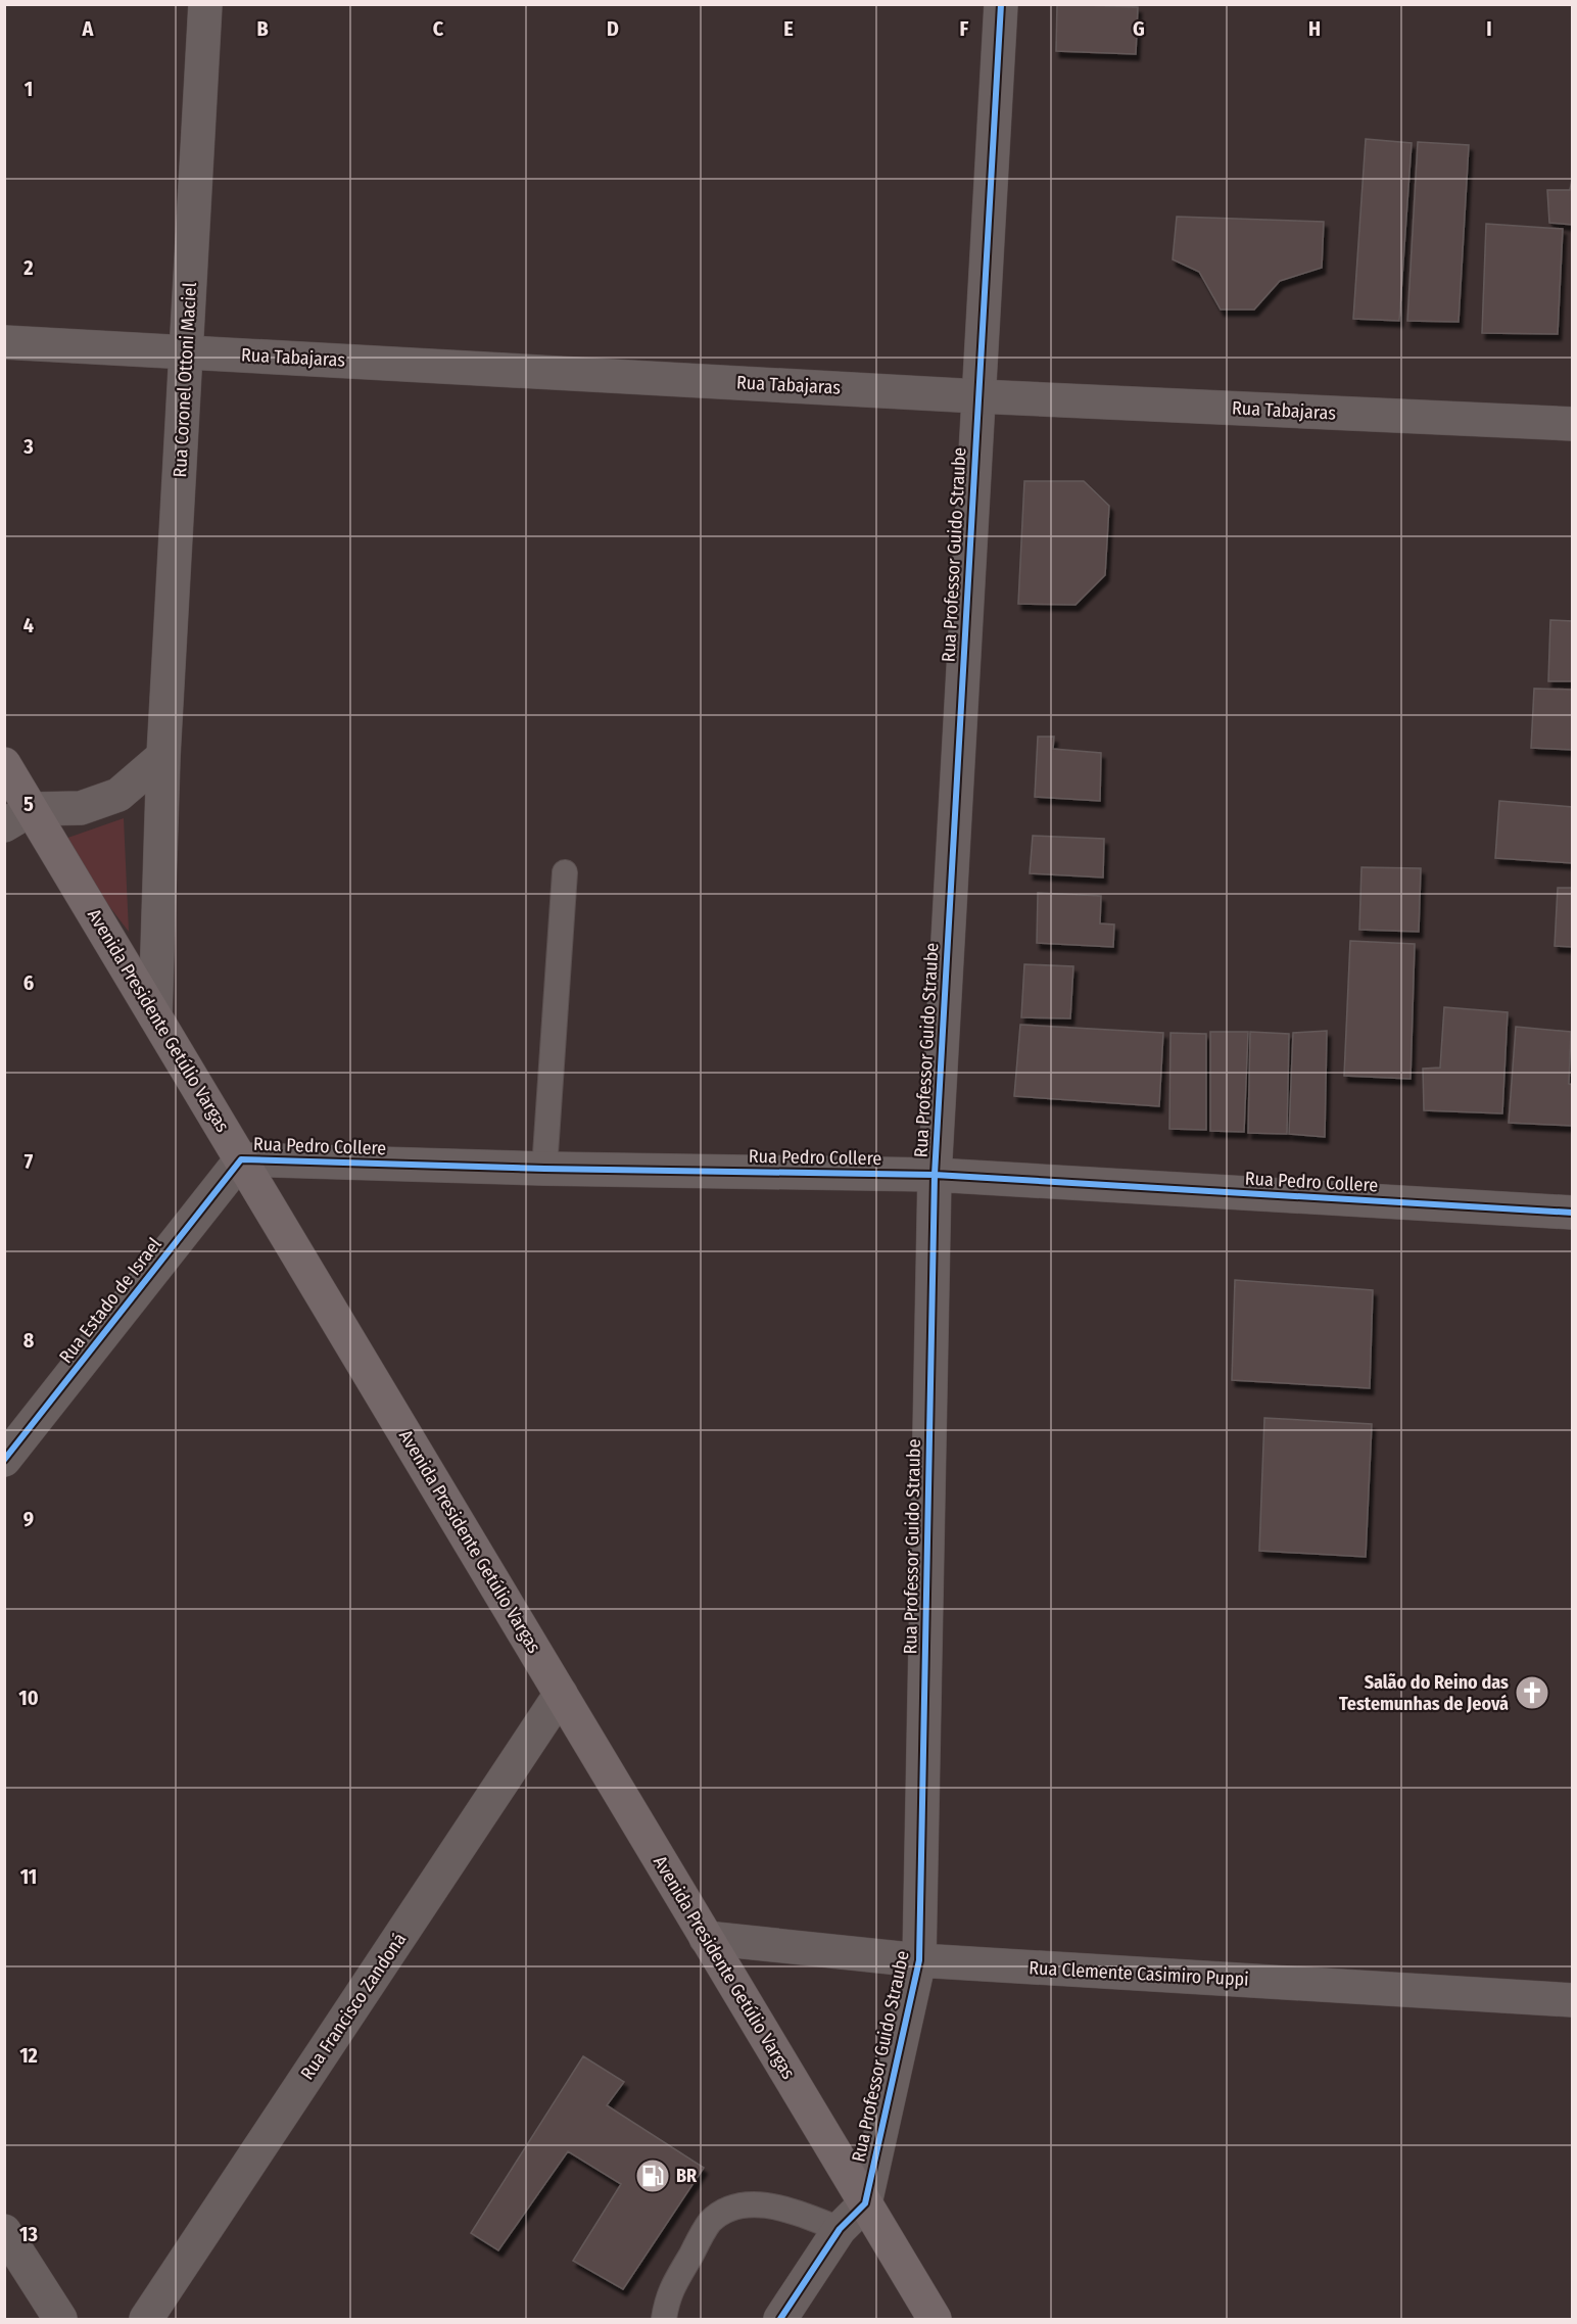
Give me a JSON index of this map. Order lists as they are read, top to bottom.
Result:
{
  "streets": {
    "main road": ["Avenida Presidente Getúlio Vargas"],
    "street": [
      "Rua Tabajaras",
      "Rua Coronel Ottoni Maciel",
      "Rua Professor Guido Straube",
      "Rua Pedro Collere",
      "Rua Estado de Israel",
      "Rua Clemente Casimiro Puppi",
      "Rua Francisco Zandoná"
    ]
  },
  "crossings": [
    ["Rua Tabajaras", "Rua Coronel Ottoni Maciel"],
    ["Rua Tabajaras", "Rua Professor Guido Straube"],
    ["Rua Coronel Ottoni Maciel", "Avenida Presidente Getúlio Vargas"],
    ["Rua Professor Guido Straube", "Avenida Presidente Getúlio Vargas"],
    ["Rua Professor Guido Straube", "Rua Pedro Collere"],
    ["Rua Professor Guido Straube", "Rua Clemente Casimiro Puppi"],
    ["Avenida Presidente Getúlio Vargas", "Rua Pedro Collere"],
    ["Avenida Presidente Getúlio Vargas", "Rua Estado de Israel"],
    ["Avenida Presidente Getúlio Vargas", "Rua Clemente Casimiro Puppi"],
    ["Avenida Presidente Getúlio Vargas", "Rua Francisco Zandoná"],
    ["Rua Pedro Collere", "Rua Estado de Israel"]
  ],
  "places": {
    "church": ["Salão do Reino das Testemunhas de Jeová"],
    "fuel station": ["BR"]
  },
  "grid": {
    "columns": [
      "A",
      "B",
      "C",
      "D",
      "E",
      "F",
      "G",
      "H",
      "I"
    ],
    "rows": [
      "1",
      "2",
      "3",
      "4",
      "5",
      "6",
      "7",
      "8",
      "9",
      "10",
      "11",
      "12",
      "13"
    ]
  }
}
